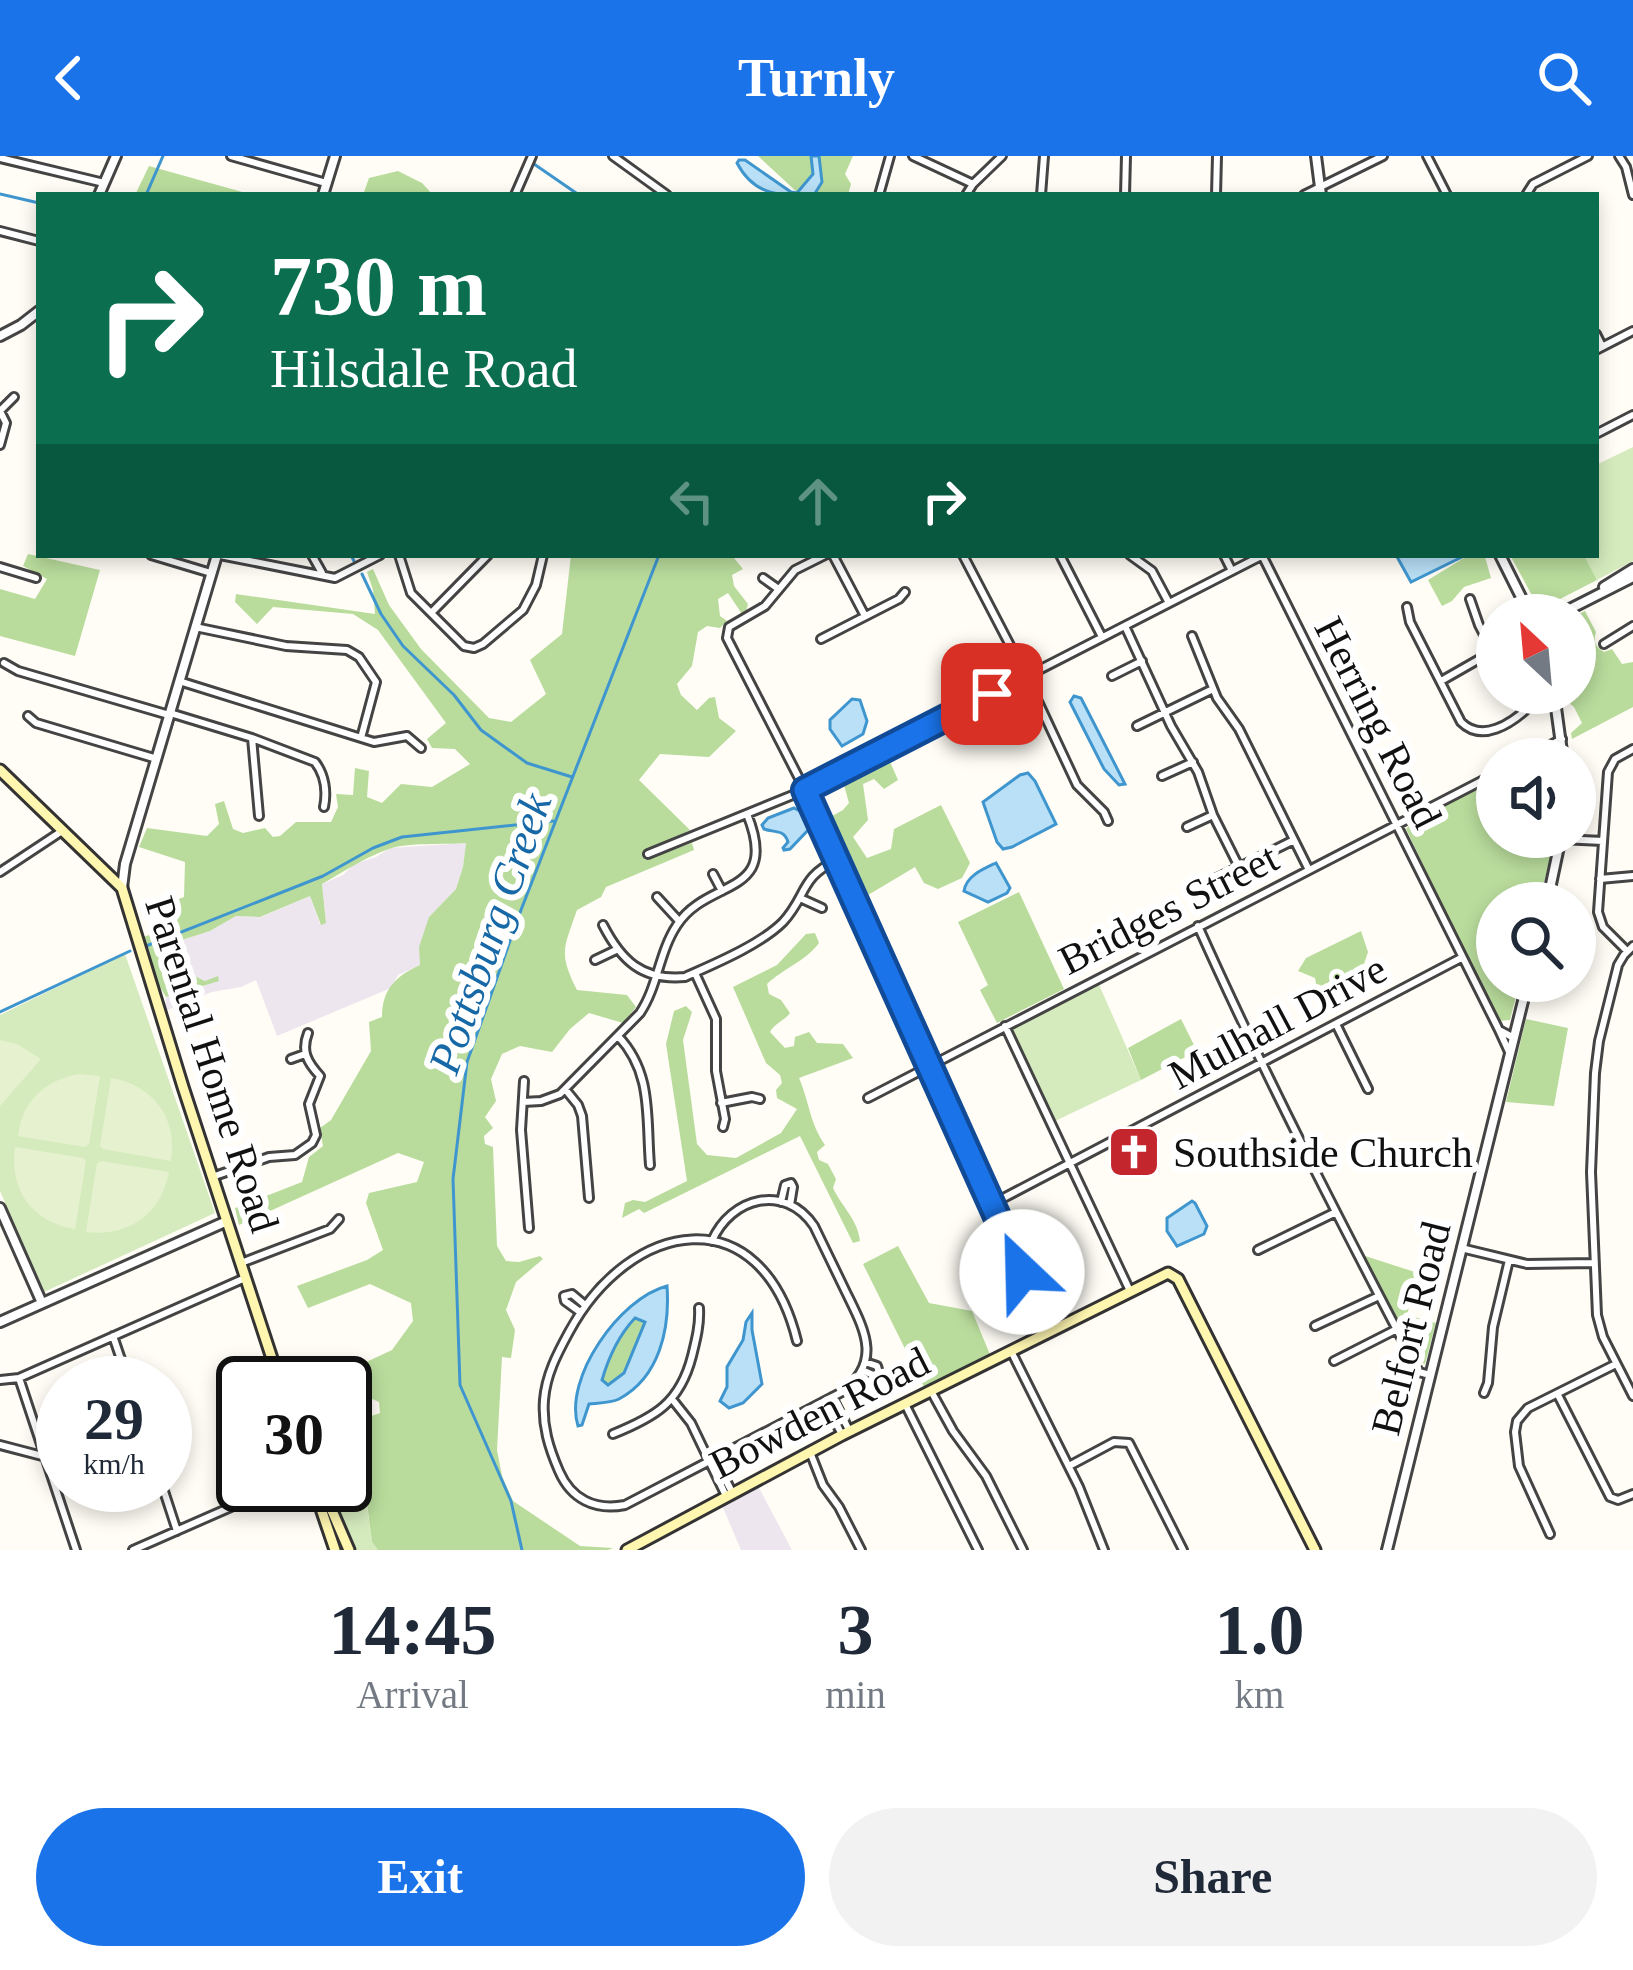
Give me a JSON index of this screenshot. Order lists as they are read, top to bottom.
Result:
{
  "streets": {
    "main road": ["Parental Home Road", "Bowden Road"],
    "street": [
      "Herring Road",
      "Bridges Street",
      "Mulhall Drive",
      "Belfort Road"
    ]
  },
  "crossings": [
    ["Herring Road", "Bridges Street"],
    ["Herring Road", "Mulhall Drive"],
    ["Herring Road", "Belfort Road"]
  ],
  "water": ["Pottsburg Creek"],
  "places": {
    "church": ["Southside Church"]
  },
  "north": "top left",
  "page": {
    "header": "Turnly",
    "turn": ["730 m", "Hilsdale Road"],
    "speed": "29 km/h",
    "limit": "30",
    "eta": [
      "14:45",
      "Arrival",
      "3",
      "min",
      "1.0",
      "km"
    ],
    "buttons": ["Exit", "Share"]
  }
}
